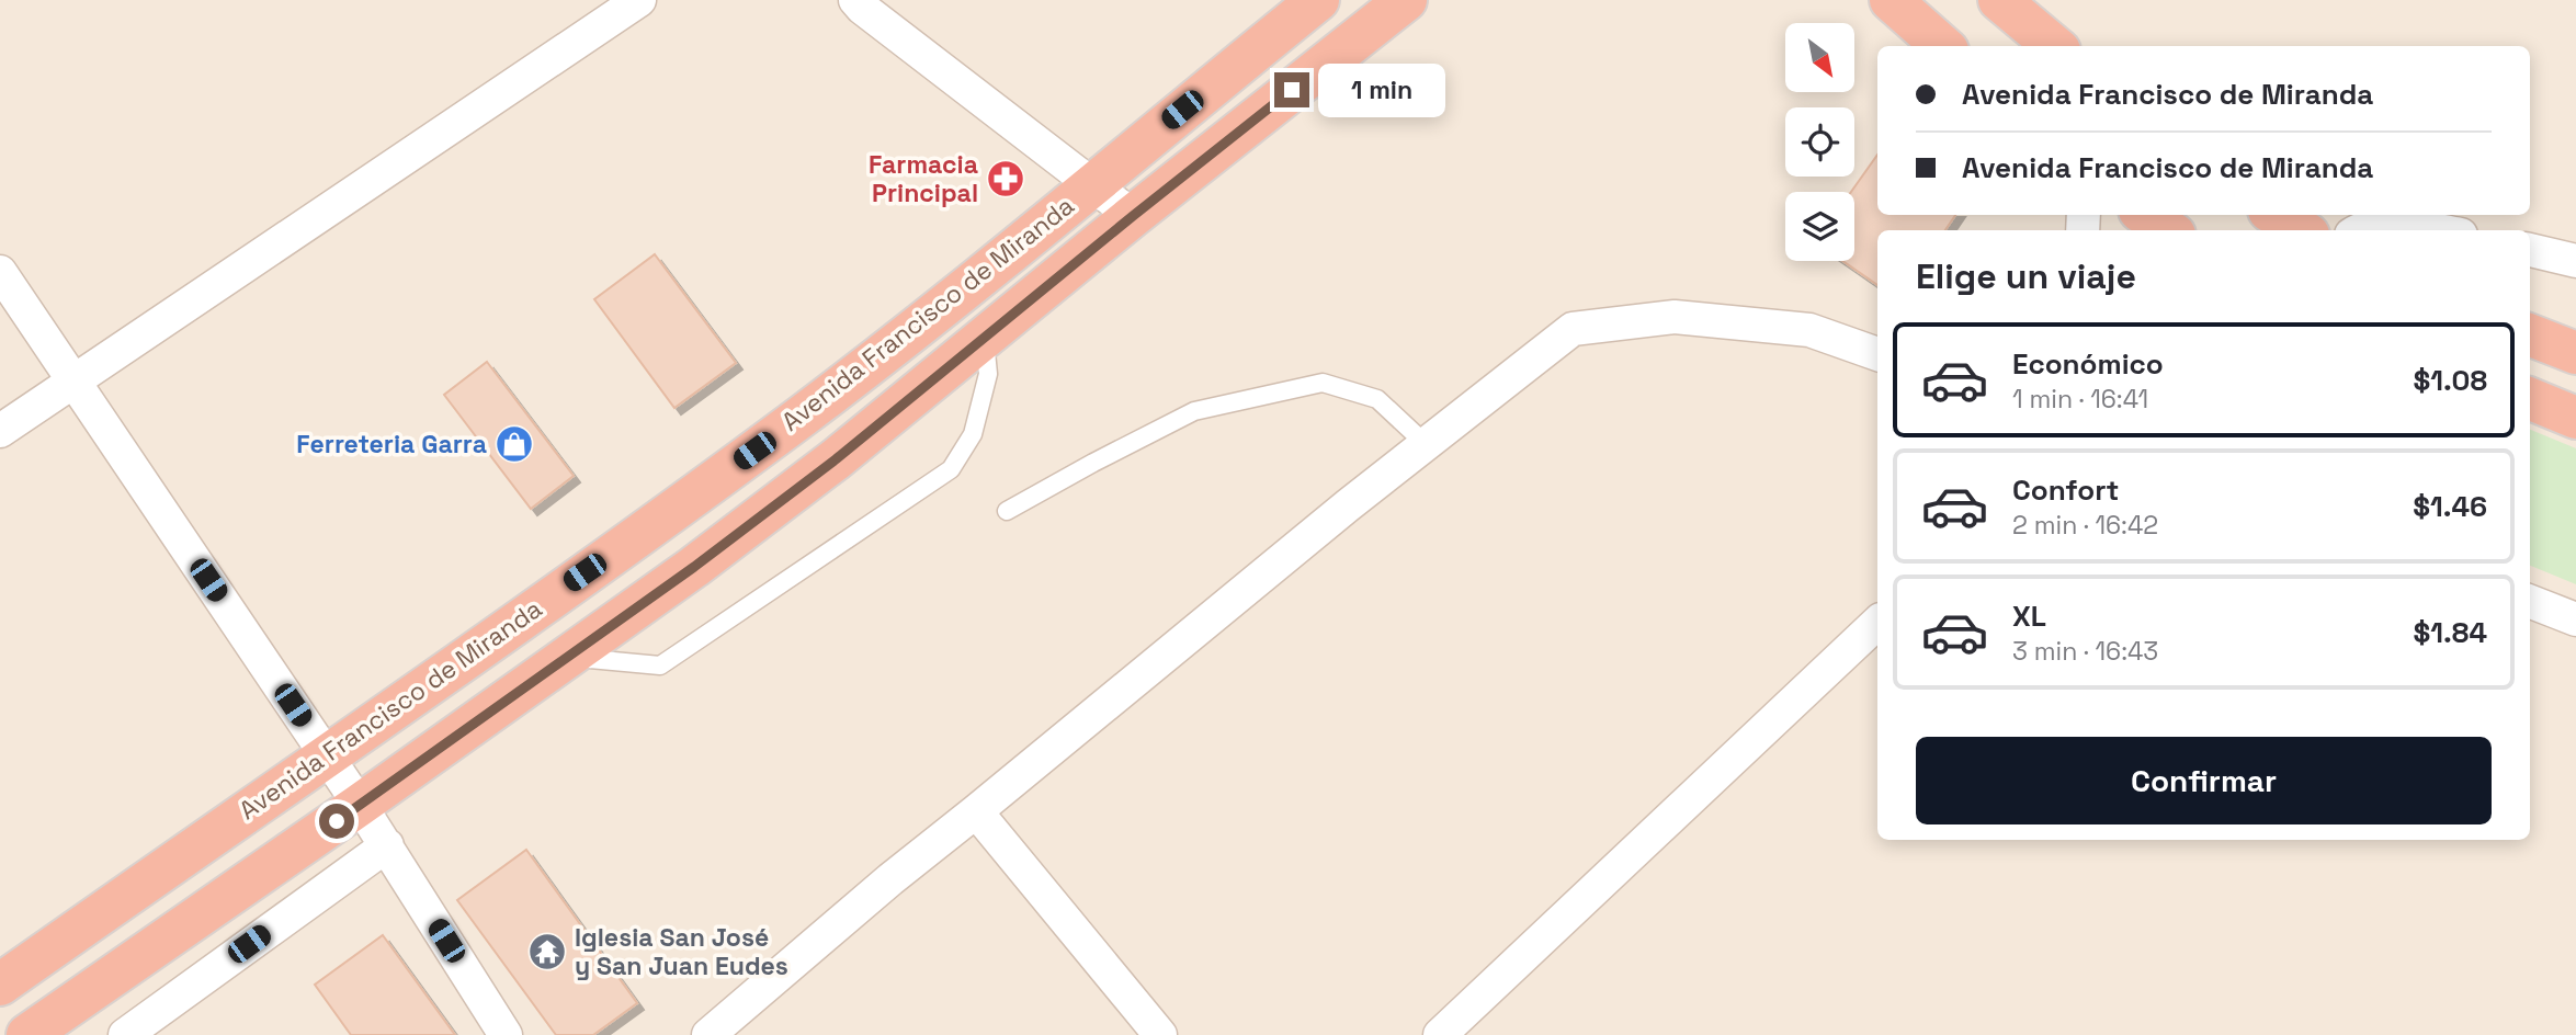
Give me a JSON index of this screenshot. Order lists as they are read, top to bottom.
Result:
{
  "streets": {
    "highway": ["Avenida Francisco de Miranda"]
  },
  "places": {
    "pharmacy": ["Farmacia Principal"],
    "shop": ["Ferreteria Garra"],
    "temple": ["Iglesia San José y San Juan Eudes"]
  },
  "north": "bottom right",
  "page": {
    "banner": ["Avenida Francisco de Miranda", "Avenida Francisco de Miranda"],
    "bubble": "1 min",
    "heading": "Elige un viaje",
    "list": [
      {
        "name": "Económico",
        "note": "1 min · 16:41",
        "value": "$1.08"
      },
      {
        "name": "Confort",
        "note": "2 min · 16:42",
        "value": "$1.46"
      },
      {
        "name": "XL",
        "note": "3 min · 16:43",
        "value": "$1.84"
      }
    ],
    "buttons": "Confirmar"
  }
}
